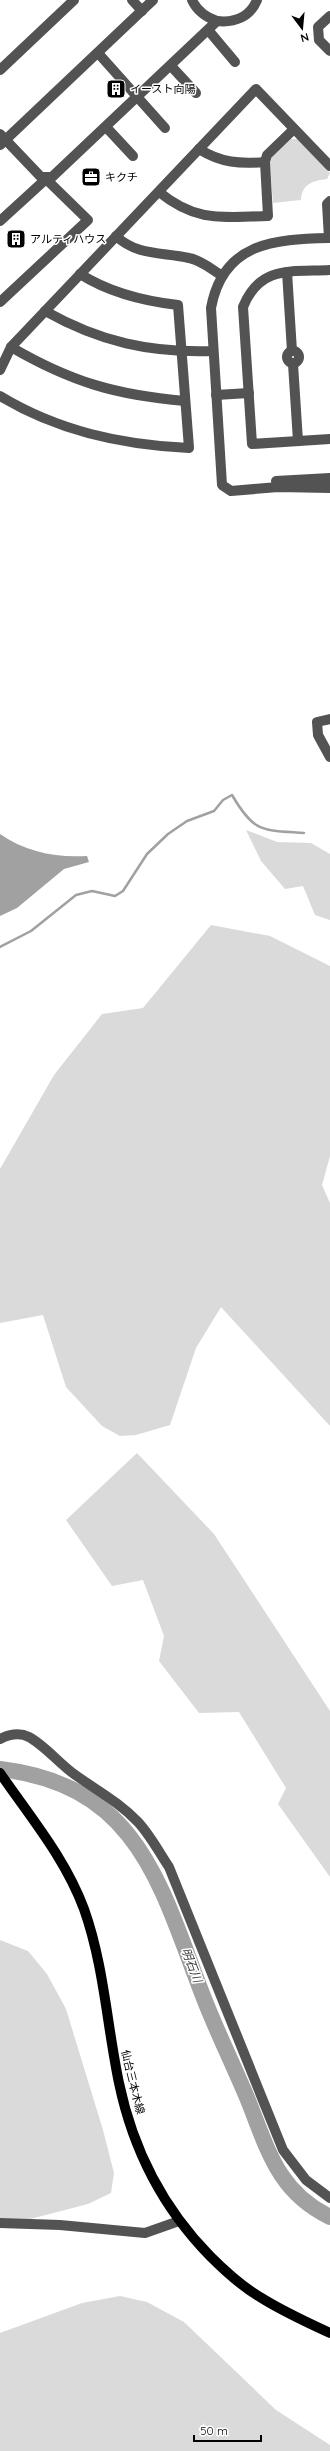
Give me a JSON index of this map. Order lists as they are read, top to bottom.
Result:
{
  "streets": {
    "main road": ["仙台三本木線"]
  },
  "water": ["明石川"],
  "places": {
    "building": ["イースト向陽", "アルティハウス"],
    "office": ["キクチ"]
  },
  "scale_bar": "50 m",
  "north": "bottom"
}
